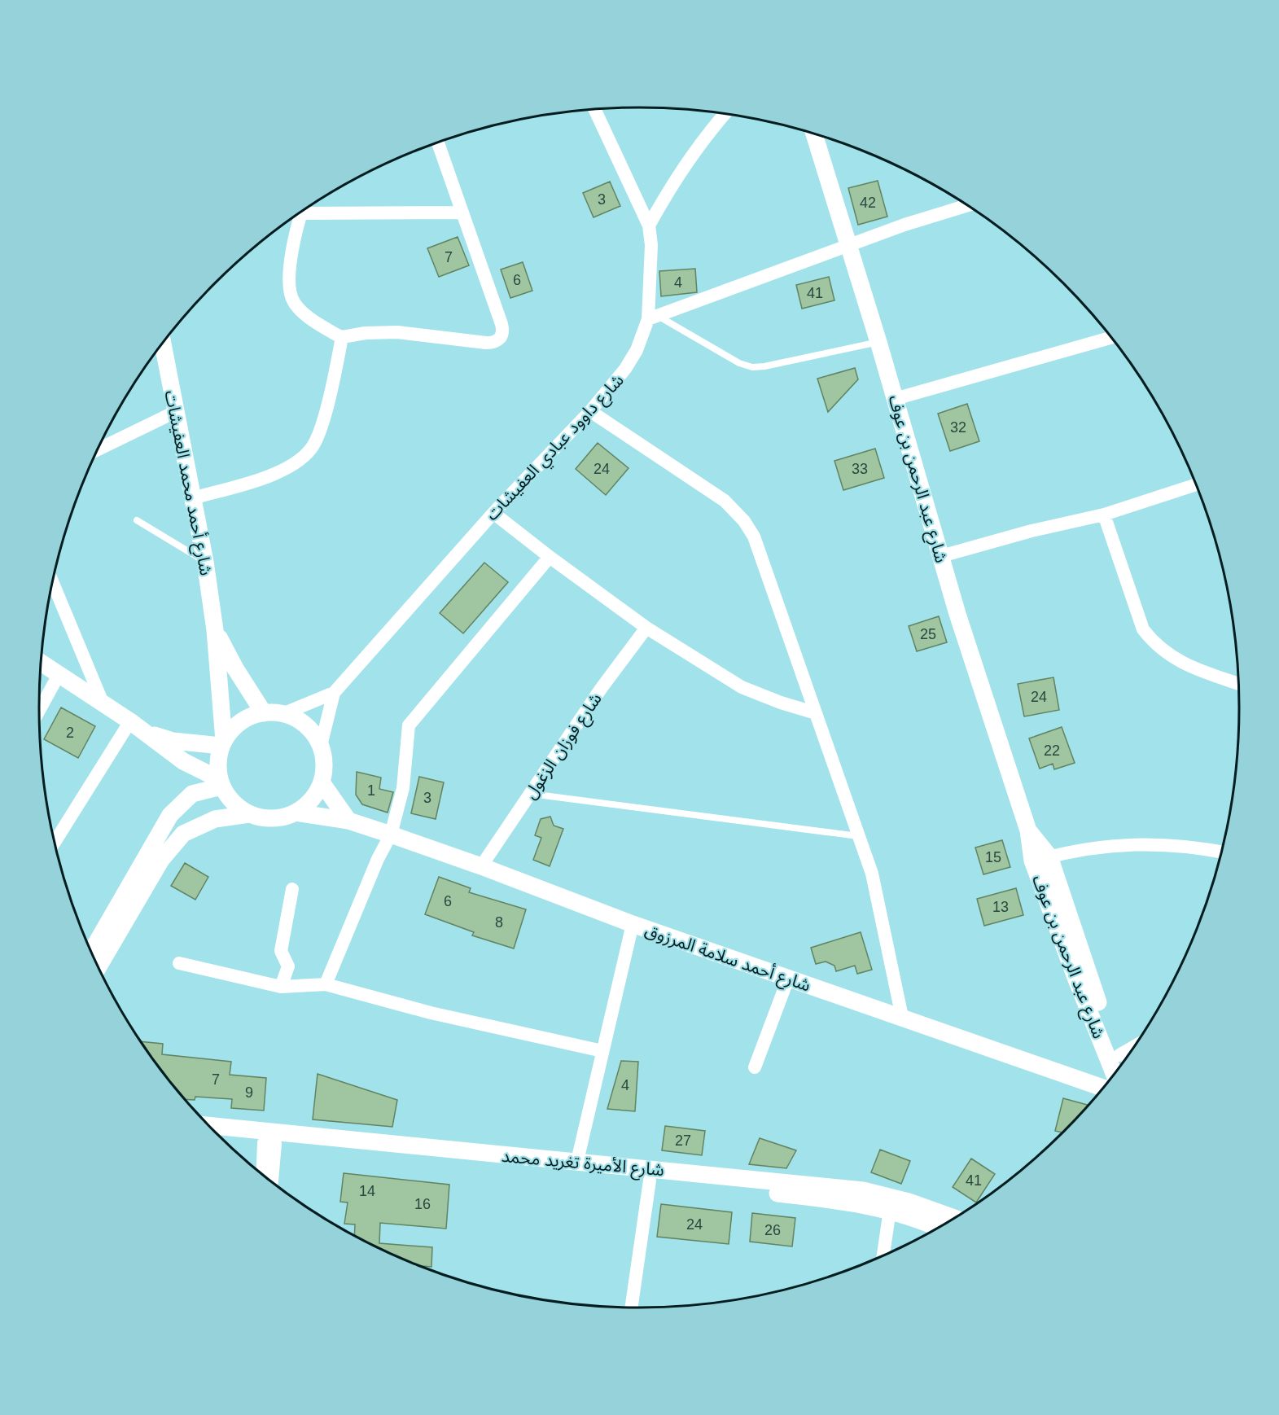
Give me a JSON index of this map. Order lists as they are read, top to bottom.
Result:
{
  "streets": {
    "street": [
      "شارع داوود عبادي العفيشات",
      "شارع عبد الرحمن بن عوف",
      "شارع أحمد محمد العفيشات",
      "شارع فوزان الزغول",
      "شارع أحمد سلامة المرزوق",
      "شارع الأميرة تغريد محمد"
    ]
  },
  "crossings": [
    ["شارع داوود عبادي العفيشات", "شارع أحمد محمد العفيشات"],
    ["شارع داوود عبادي العفيشات", "شارع أحمد سلامة المرزوق"],
    ["شارع أحمد محمد العفيشات", "شارع أحمد سلامة المرزوق"],
    ["شارع فوزان الزغول", "شارع أحمد سلامة المرزوق"]
  ],
  "house_numbers": [
    "3",
    "42",
    "7",
    "6",
    "4",
    "41",
    "32",
    "24",
    "33",
    "25",
    "24",
    "2",
    "22",
    "1",
    "3",
    "15",
    "6",
    "13",
    "8",
    "7",
    "4",
    "9",
    "27",
    "41",
    "14",
    "16",
    "24",
    "26"
  ]
}
